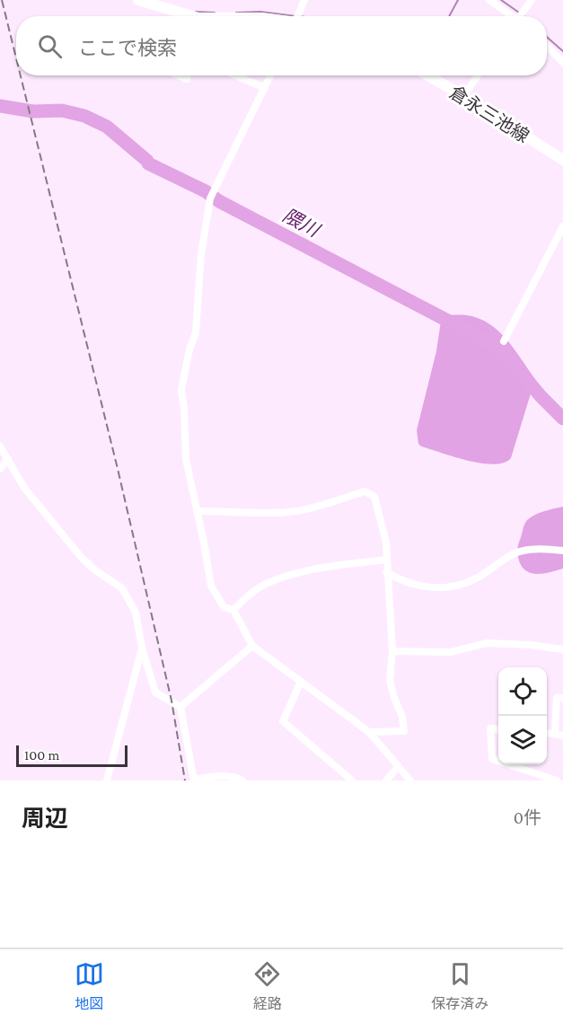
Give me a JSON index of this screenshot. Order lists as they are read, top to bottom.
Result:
{
  "streets": {
    "main road": ["倉永三池線"]
  },
  "water": ["隈川"],
  "scale_bar": "100 m",
  "page": {
    "search": "ここで検索",
    "scale": "100 m",
    "heading": ["周辺", "0件"],
    "nav": ["地図", "経路", "保存済み"]
  }
}
